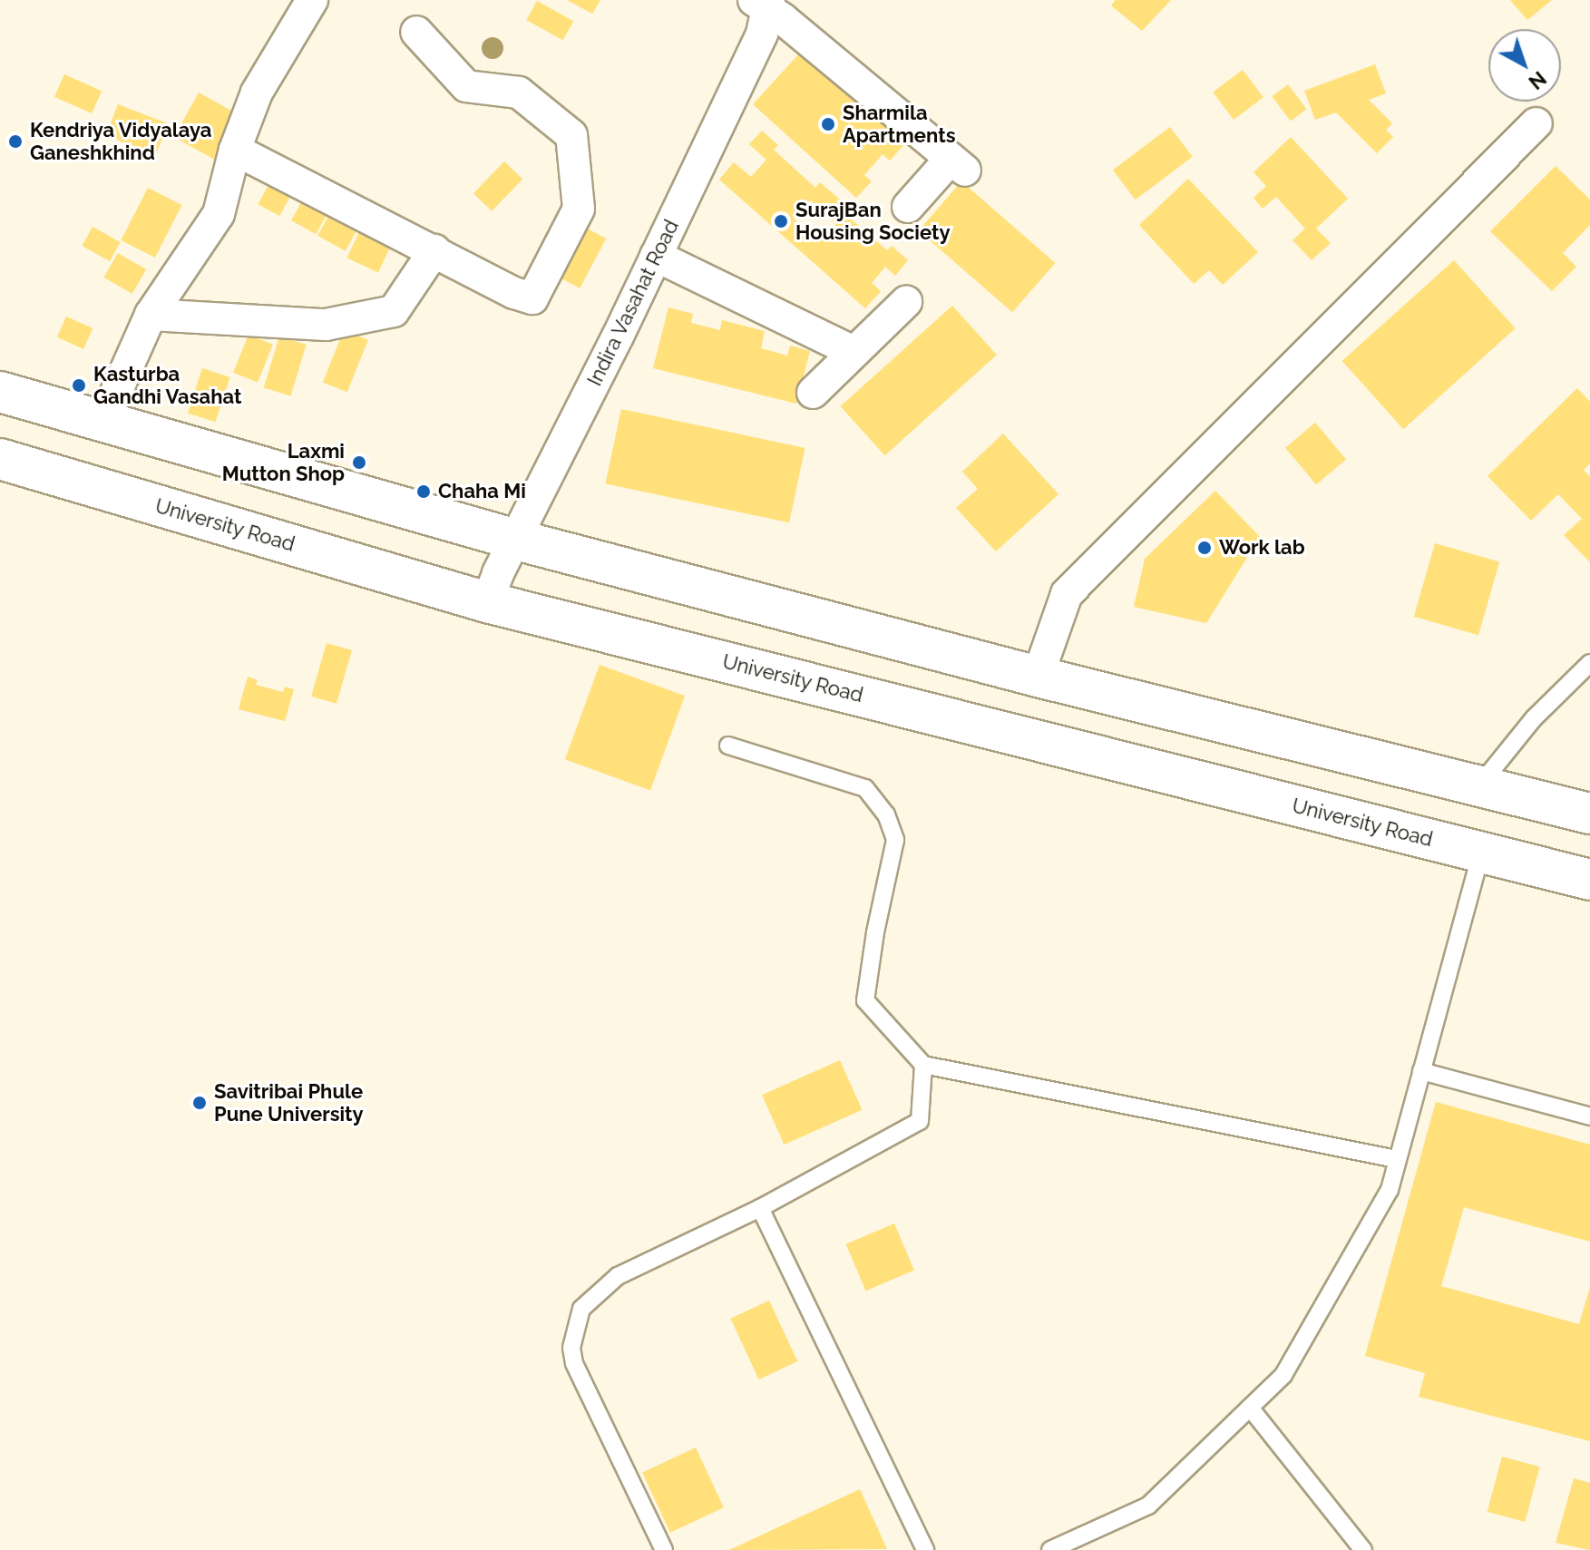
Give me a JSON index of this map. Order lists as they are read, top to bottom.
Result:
{
  "streets": {
    "main road": ["University Road"],
    "street": ["Indira Vasahat Road"]
  },
  "crossings": [
    ["Indira Vasahat Road", "University Road"]
  ],
  "places": [
    "Sharmila Apartments",
    "Kendriya Vidyalaya Ganeshkhind",
    "SurajBan Housing Society",
    "Kasturba Gandhi Vasahat",
    "Laxmi Mutton Shop",
    "Chaha Mi",
    "Work lab",
    "Savitribai Phule Pune University"
  ],
  "north": "bottom right"
}
